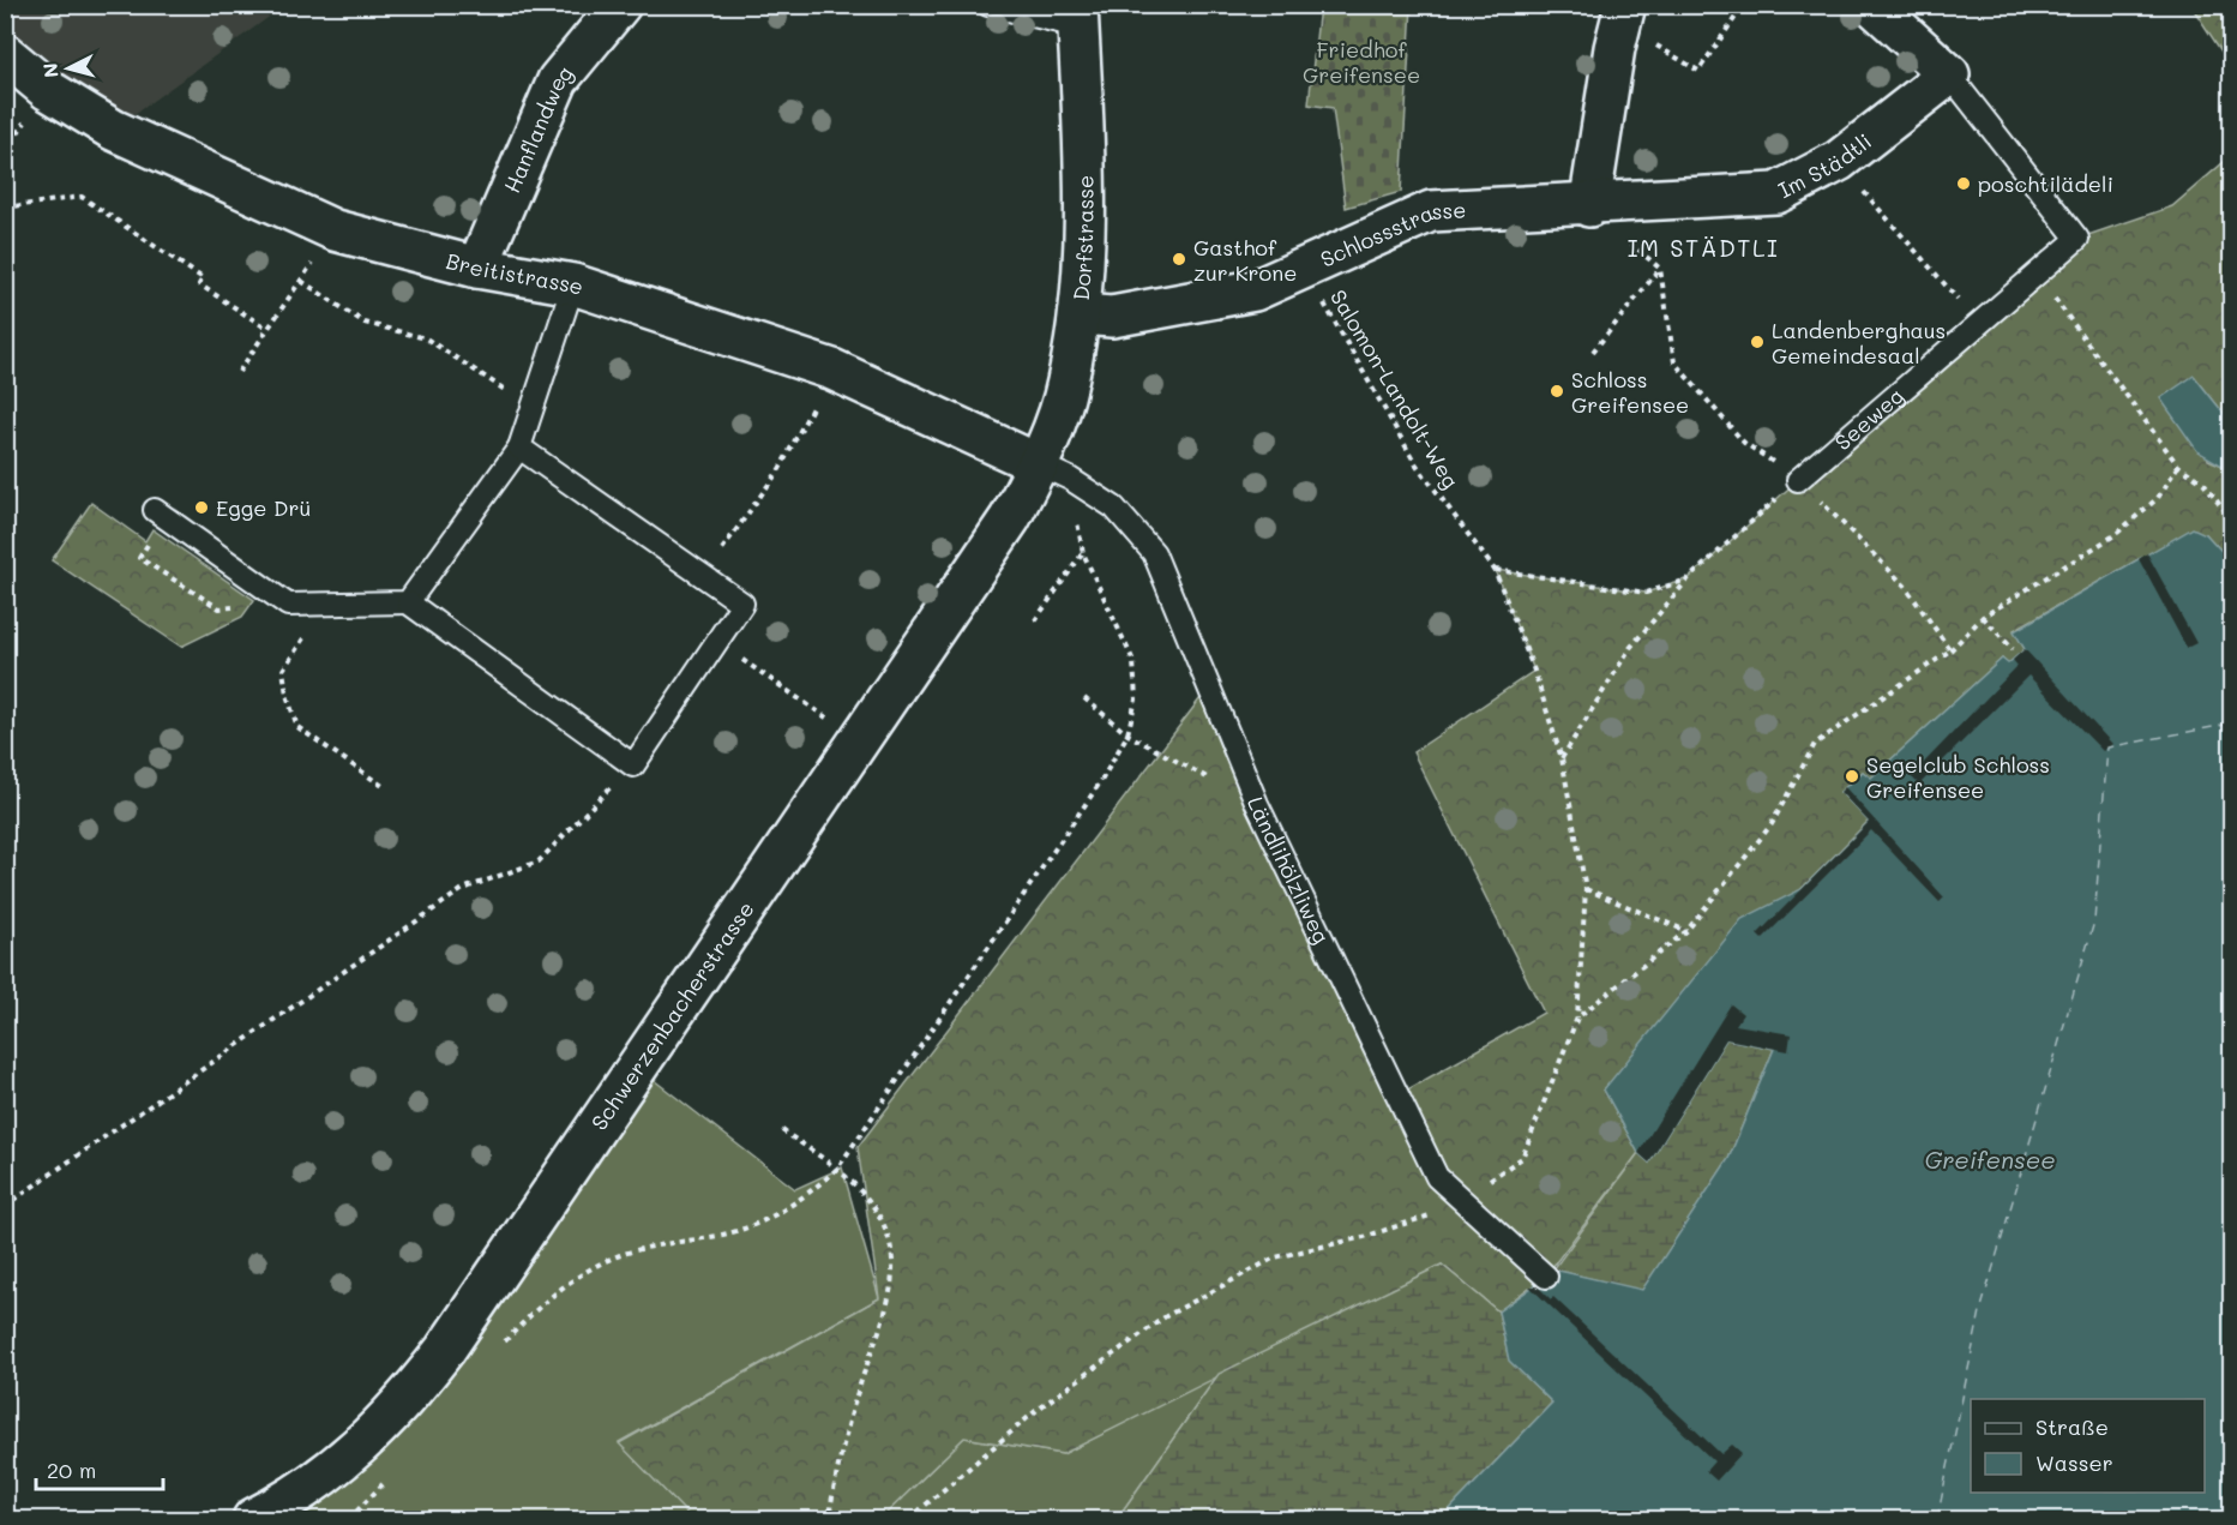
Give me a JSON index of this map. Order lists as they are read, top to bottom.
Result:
{
  "streets": {
    "street": [
      "Hanflandweg",
      "Im Städtli",
      "Schlossstrasse",
      "Dorfstrasse",
      "Breitistrasse",
      "Schwerzenbacherstrasse"
    ],
    "lane": ["Seeweg", "Ländlihölzliweg"],
    "path": ["Salomon-Landolt-Weg"]
  },
  "crossings": [
    ["Hanflandweg", "Breitistrasse"],
    ["Im Städtli", "Schlossstrasse"],
    ["Im Städtli", "Seeweg"],
    ["Schlossstrasse", "Dorfstrasse"],
    ["Schlossstrasse", "Salomon-Landolt-Weg"],
    ["Dorfstrasse", "Breitistrasse"],
    ["Dorfstrasse", "Ländlihölzliweg"],
    ["Dorfstrasse", "Schwerzenbacherstrasse"],
    ["Breitistrasse", "Ländlihölzliweg"],
    ["Breitistrasse", "Schwerzenbacherstrasse"],
    ["Ländlihölzliweg", "Schwerzenbacherstrasse"]
  ],
  "districts": ["IM STÄDTLI"],
  "water": ["Greifensee"],
  "parks": ["Friedhof Greifensee"],
  "places": [
    "poschtilädeli",
    "Gasthof zur Krone",
    "Landenberghaus Gemeindesaal",
    "Schloss Greifensee",
    "Egge Drü",
    "Segelclub Schloss Greifensee"
  ],
  "legend": ["Straße", "Wasser"],
  "scale_bar": "20 m",
  "north": "left"
}
